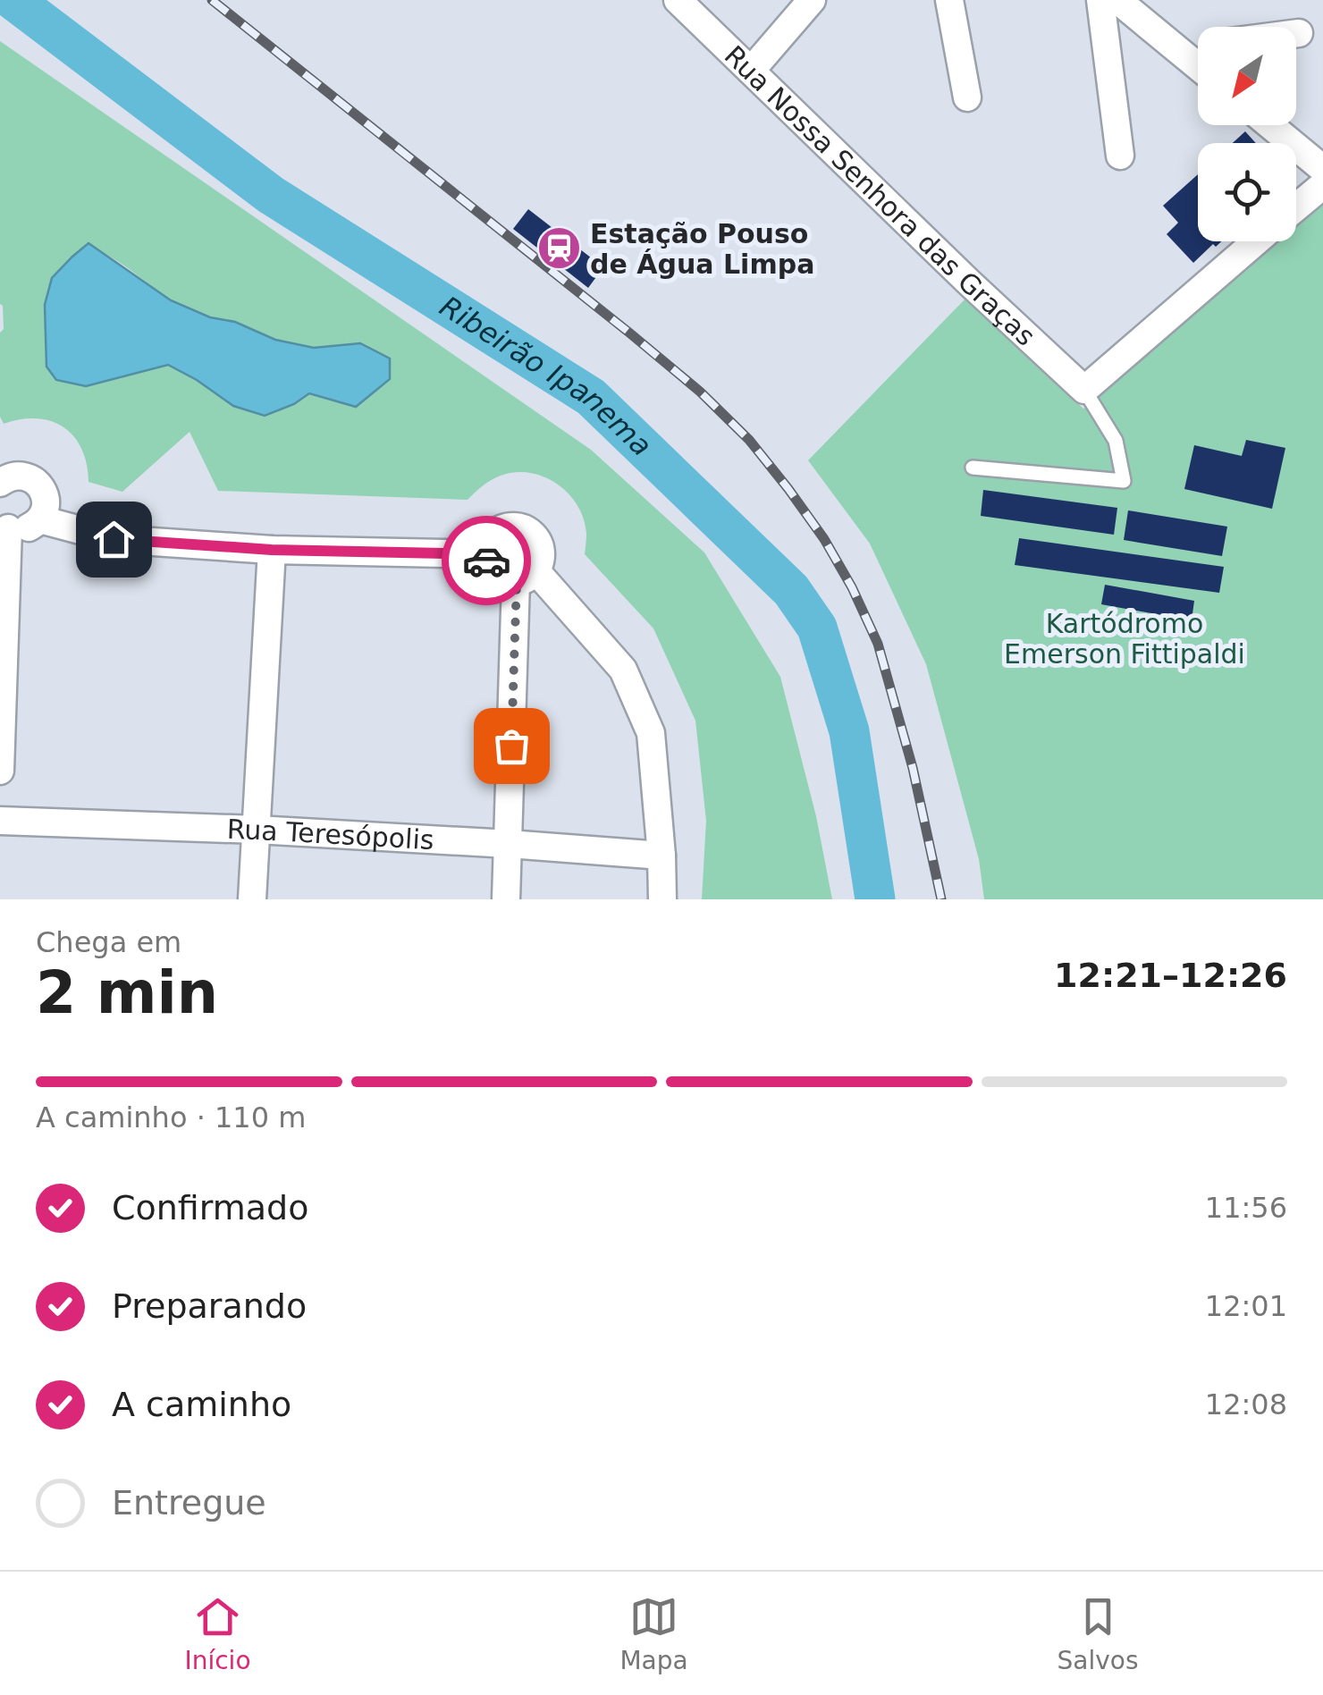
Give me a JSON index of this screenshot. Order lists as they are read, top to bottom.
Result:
{
  "streets": {
    "street": ["Rua Nossa Senhora das Graças", "Rua Teresópolis"]
  },
  "water": ["Ribeirão Ipanema"],
  "parks": ["Kartódromo Emerson Fittipaldi"],
  "places": {
    "station": ["Estação Pouso de Água Limpa"]
  },
  "north": "bottom left",
  "page": {
    "heading": ["2 min", "Chega em", "12:21–12:26"],
    "bar": "A caminho · 110 m",
    "list": [
      ["Confirmado", "11:56"],
      ["Preparando", "12:01"],
      ["A caminho", "12:08"],
      "Entregue"
    ],
    "tabs": ["Início", "Mapa", "Salvos"]
  }
}
